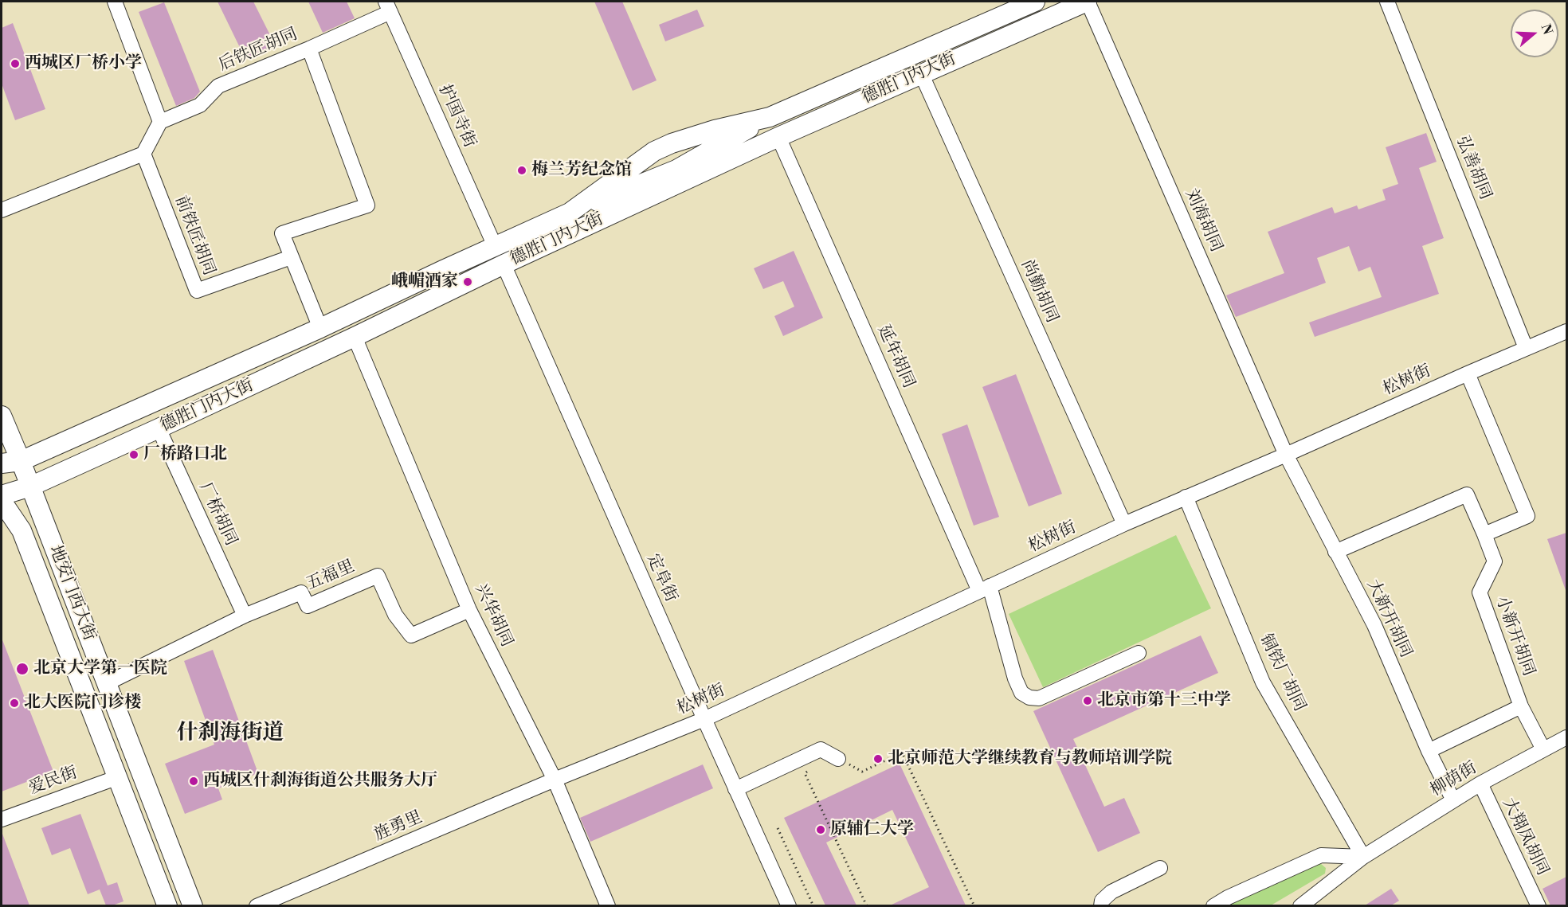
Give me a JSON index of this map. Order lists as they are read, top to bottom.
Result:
{
  "streets": {
    "main road": ["德胜门内大街", "地安门西大街"],
    "street": [
      "后铁匠胡同",
      "护国寺街",
      "弘善胡同",
      "刘海胡同",
      "前铁匠胡同",
      "尚勤胡同",
      "延年胡同",
      "松树街",
      "厂桥胡同",
      "五福里",
      "定阜街",
      "兴华胡同",
      "大新开胡同",
      "小新开胡同",
      "铜铁厂胡同",
      "柳荫街",
      "爱民街",
      "旌勇里",
      "大翔凤胡同"
    ]
  },
  "crossings": [
    ["后铁匠胡同", "护国寺街"],
    ["德胜门内大街", "护国寺街"],
    ["德胜门内大街", "刘海胡同"],
    ["德胜门内大街", "尚勤胡同"],
    ["德胜门内大街", "延年胡同"],
    ["德胜门内大街", "厂桥胡同"],
    ["德胜门内大街", "定阜街"],
    ["德胜门内大街", "地安门西大街"],
    ["德胜门内大街", "兴华胡同"],
    ["弘善胡同", "松树街"],
    ["刘海胡同", "松树街"],
    ["刘海胡同", "大新开胡同"],
    ["尚勤胡同", "松树街"],
    ["延年胡同", "松树街"],
    ["松树街", "定阜街"],
    ["松树街", "兴华胡同"],
    ["松树街", "大新开胡同"],
    ["松树街", "铜铁厂胡同"],
    ["松树街", "旌勇里"],
    ["厂桥胡同", "五福里"],
    ["五福里", "地安门西大街"],
    ["五福里", "兴华胡同"],
    ["地安门西大街", "爱民街"],
    ["兴华胡同", "旌勇里"],
    ["大新开胡同", "小新开胡同"],
    ["大新开胡同", "柳荫街"],
    ["小新开胡同", "柳荫街"],
    ["铜铁厂胡同", "柳荫街"],
    ["柳荫街", "大翔凤胡同"]
  ],
  "districts": ["什刹海街道"],
  "places": [
    "西城区厂桥小学",
    "梅兰芳纪念馆",
    "峨嵋酒家",
    "厂桥路口北",
    "北京大学第一医院",
    "北京市第十三中学",
    "北大医院门诊楼",
    "北京师范大学继续教育与教师培训学院",
    "西城区什刹海街道公共服务大厅",
    "原辅仁大学"
  ],
  "north": "right"
}
